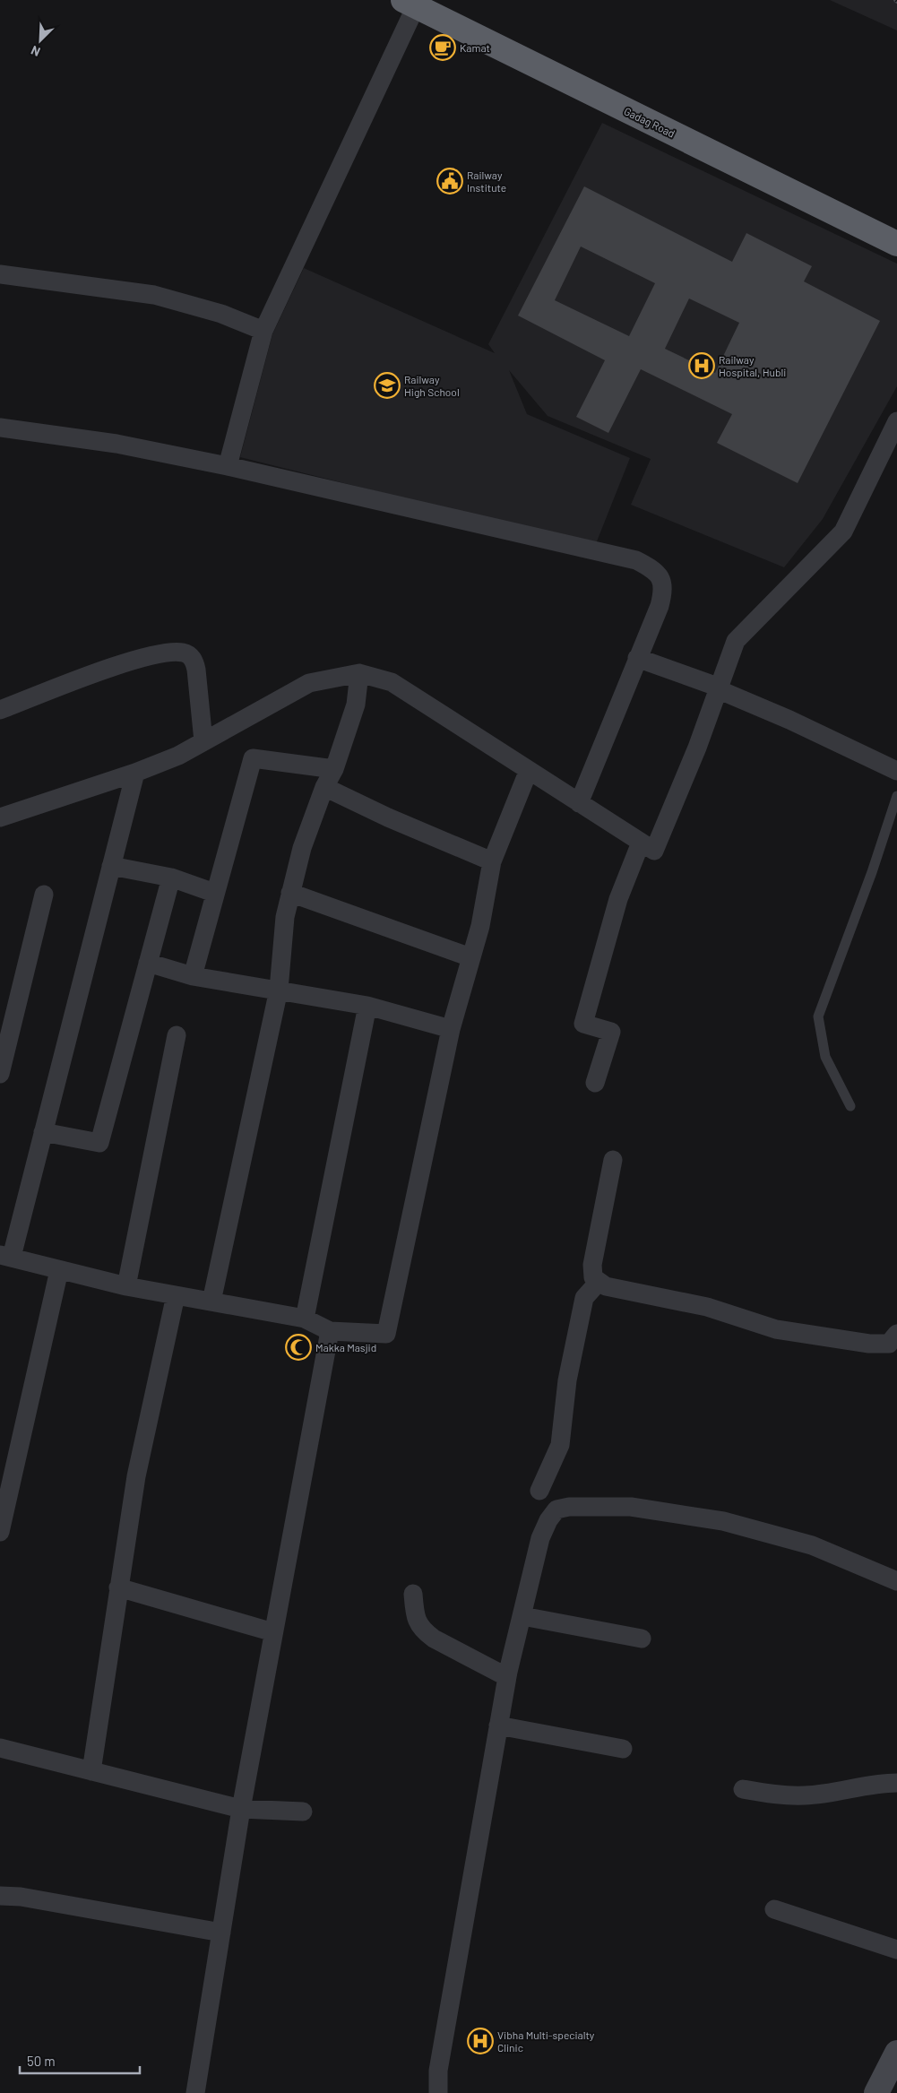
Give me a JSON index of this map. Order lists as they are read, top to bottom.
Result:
{
  "streets": {
    "highway": ["Gadag Road"]
  },
  "places": {
    "cafe": ["Kamat"],
    "public building": ["Railway Institute"],
    "hospital": ["Railway Hospital, Hubli", "Vibha Multi-specialty Clinic"],
    "school or university": ["Railway High School"],
    "mosque": ["Makka Masjid"]
  },
  "scale_bar": "50 m",
  "north": "bottom left"
}
